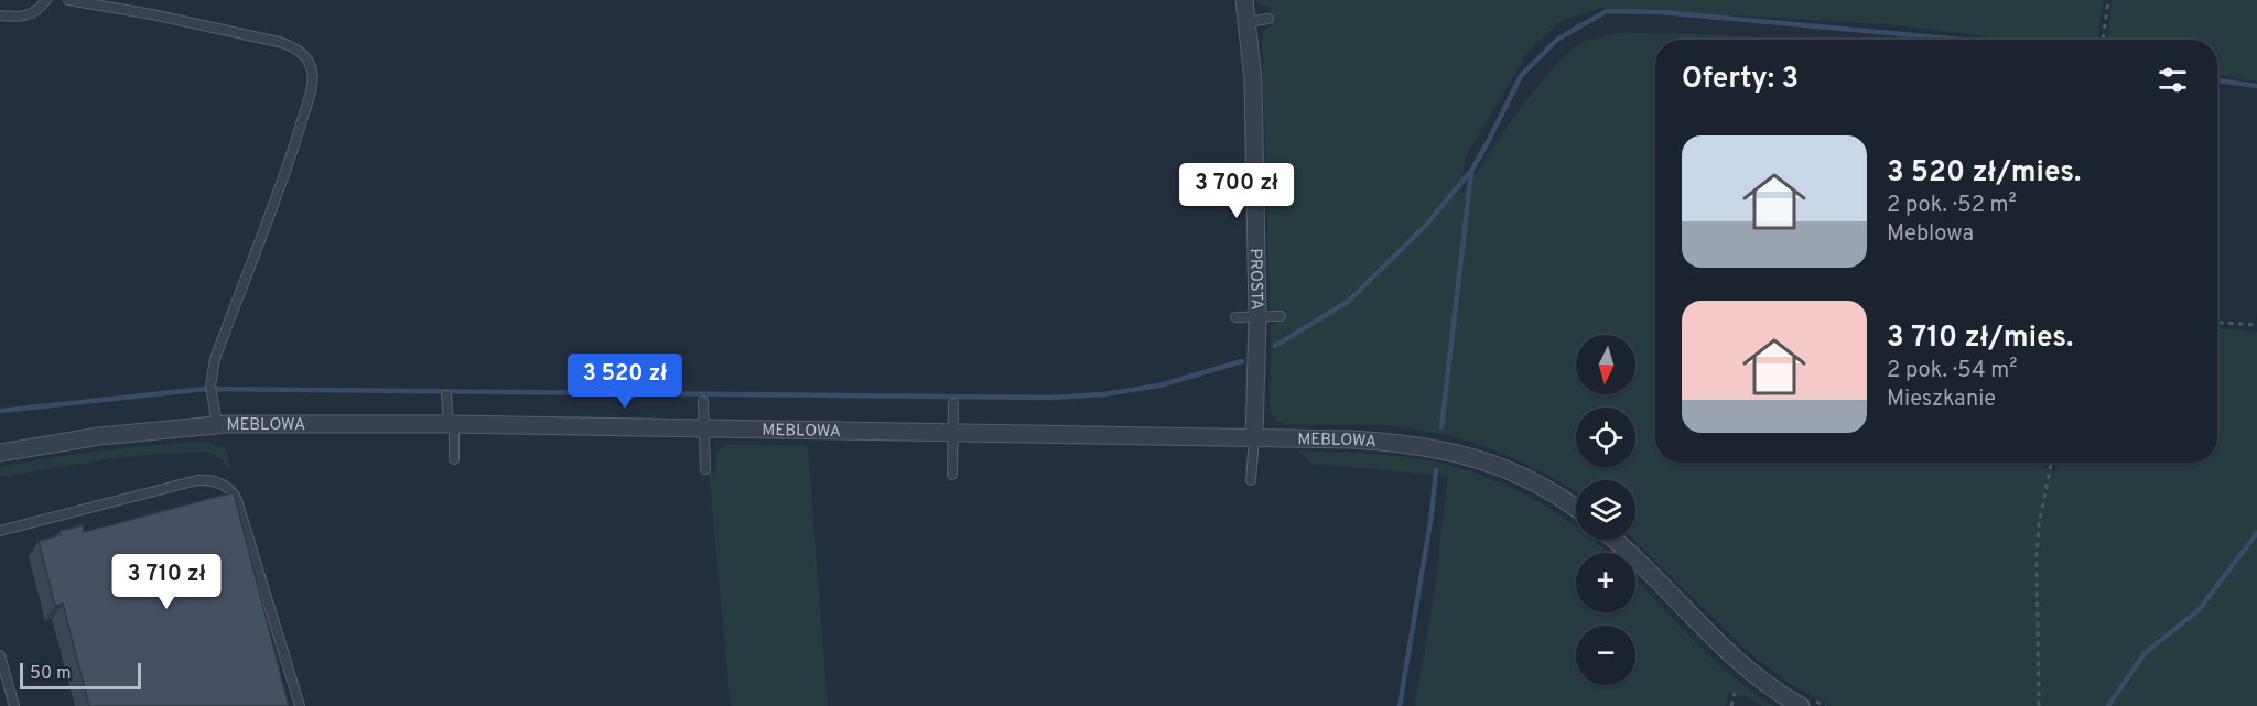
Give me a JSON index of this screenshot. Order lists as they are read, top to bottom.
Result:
{
  "streets": {
    "street": ["PROSTA", "MEBLOWA"]
  },
  "crossings": [
    ["PROSTA", "MEBLOWA"]
  ],
  "scale_bar": "50 m",
  "north": "bottom",
  "page": {
    "heading": "Oferty: 3",
    "list": [
      {
        "name": "3 520 zł/mies.",
        "note": "2 pok. · 52 m² · Meblowa"
      },
      {
        "name": "3 710 zł/mies.",
        "note": "2 pok. · 54 m² · Mieszkanie"
      }
    ],
    "price": ["3 700 zł", "3 520 zł", "3 710 zł"],
    "map_buttons": ["+", "−"],
    "scale": "50 m"
  }
}
